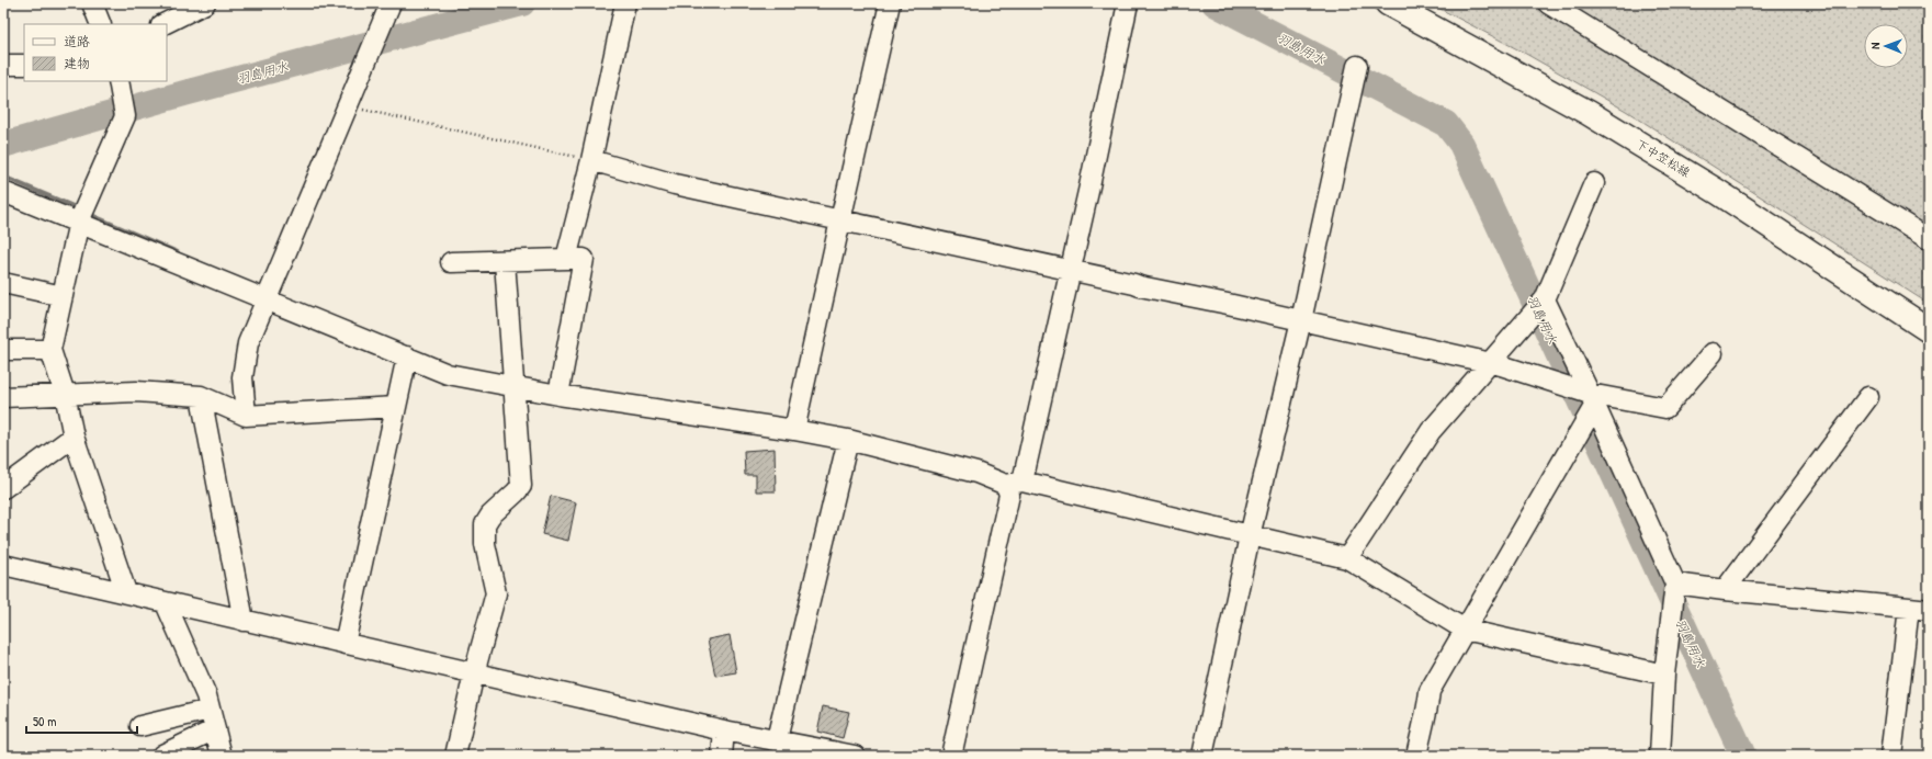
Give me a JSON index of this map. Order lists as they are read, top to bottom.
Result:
{
  "streets": {
    "main road": ["下中笠松線"]
  },
  "water": ["羽島用水"],
  "legend": ["道路", "建物"],
  "scale_bar": "50 m",
  "north": "left"
}
